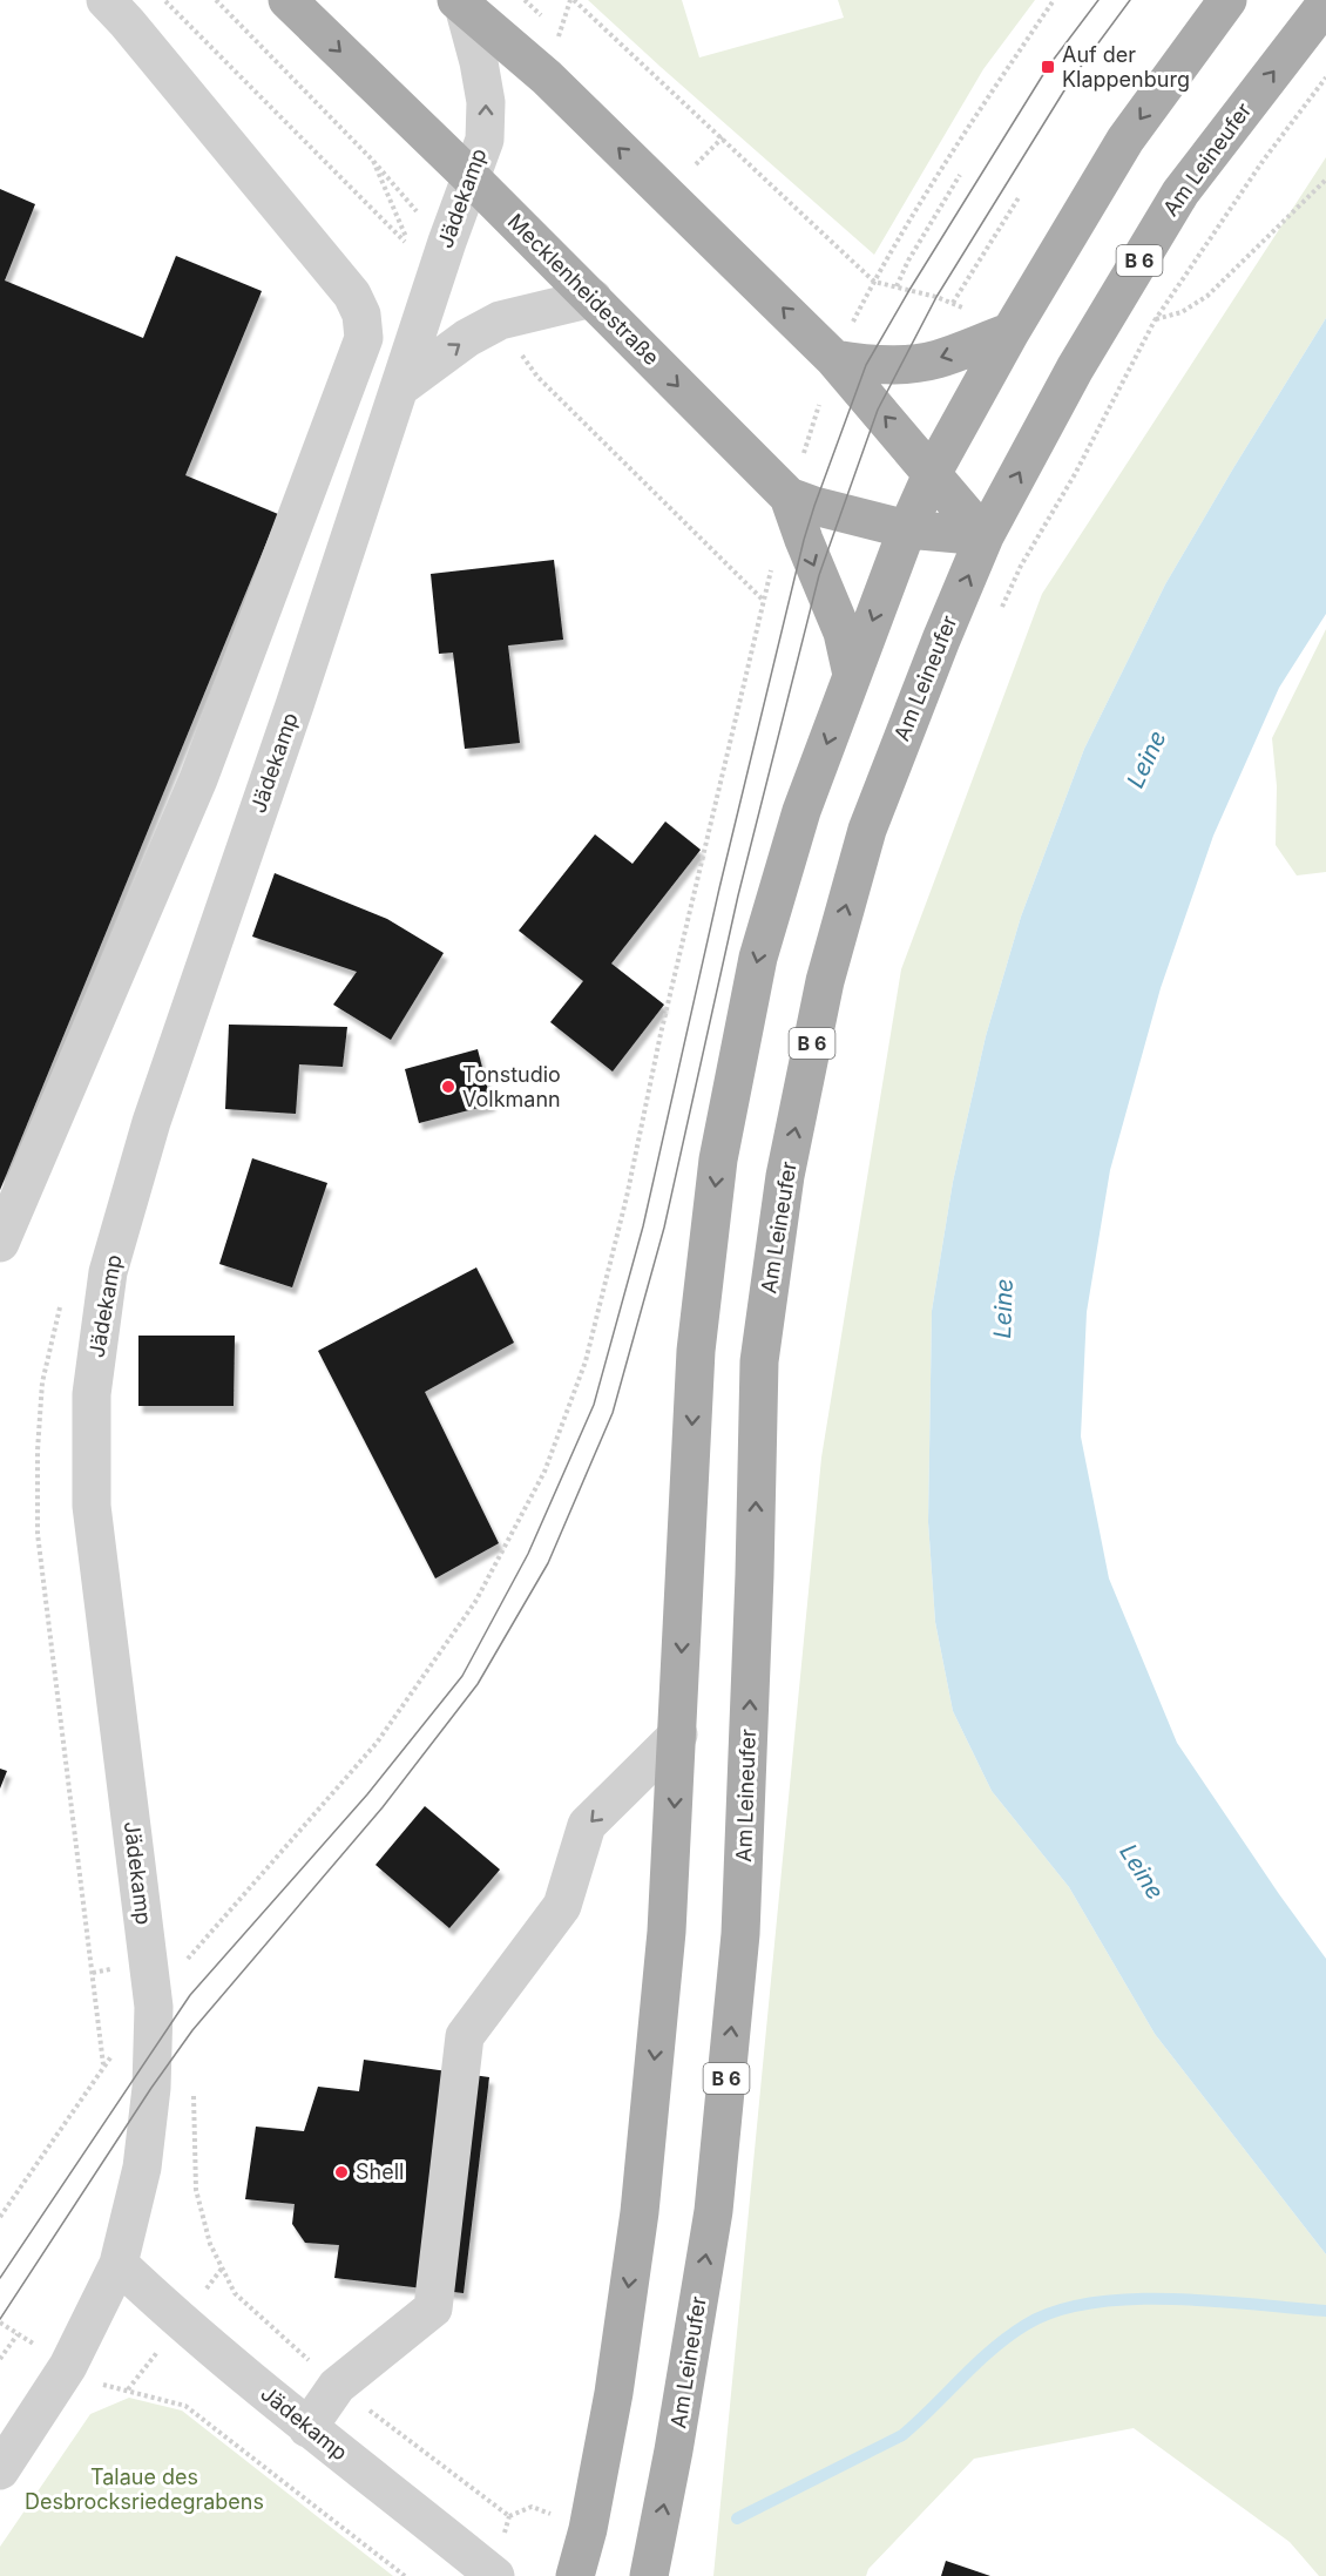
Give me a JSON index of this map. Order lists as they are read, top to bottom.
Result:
{
  "streets": {
    "main road": ["Am Leineufer", "B 6", "Mecklenheidestraße"],
    "street": ["Jädekamp"]
  },
  "crossings": [
    ["Am Leineufer", "Mecklenheidestraße"],
    ["Jädekamp", "Mecklenheidestraße"]
  ],
  "water": ["Leine"],
  "parks": ["Talaue des Desbrocksriedegrabens"],
  "places": {
    "transit": ["Auf der Klappenburg"],
    "other": ["Tonstudio Volkmann", "Shell"]
  }
}
